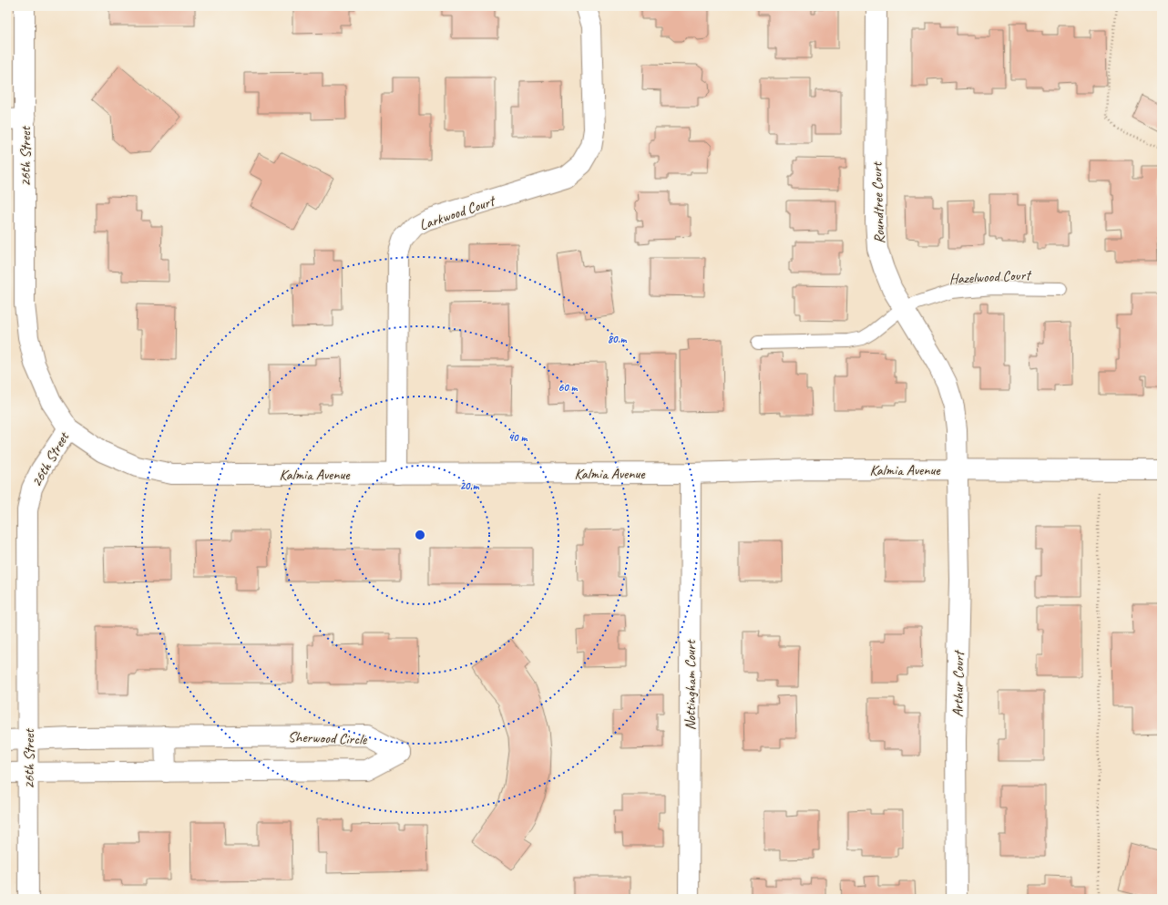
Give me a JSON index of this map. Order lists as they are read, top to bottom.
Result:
{
  "streets": {
    "street": [
      "26th Street",
      "Roundtree Court",
      "Larkwood Court",
      "Kalmia Avenue",
      "Arthur Court",
      "Nottingham Court",
      "Sherwood Circle"
    ],
    "lane": ["Hazelwood Court"]
  },
  "crossings": [
    ["26th Street", "Kalmia Avenue"],
    ["26th Street", "Sherwood Circle"],
    ["Roundtree Court", "Hazelwood Court"],
    ["Roundtree Court", "Kalmia Avenue"],
    ["Roundtree Court", "Arthur Court"],
    ["Larkwood Court", "Kalmia Avenue"],
    ["Kalmia Avenue", "Arthur Court"],
    ["Kalmia Avenue", "Nottingham Court"]
  ],
  "rings": [
    "80 m",
    "60 m",
    "40 m",
    "20 m"
  ]
}
